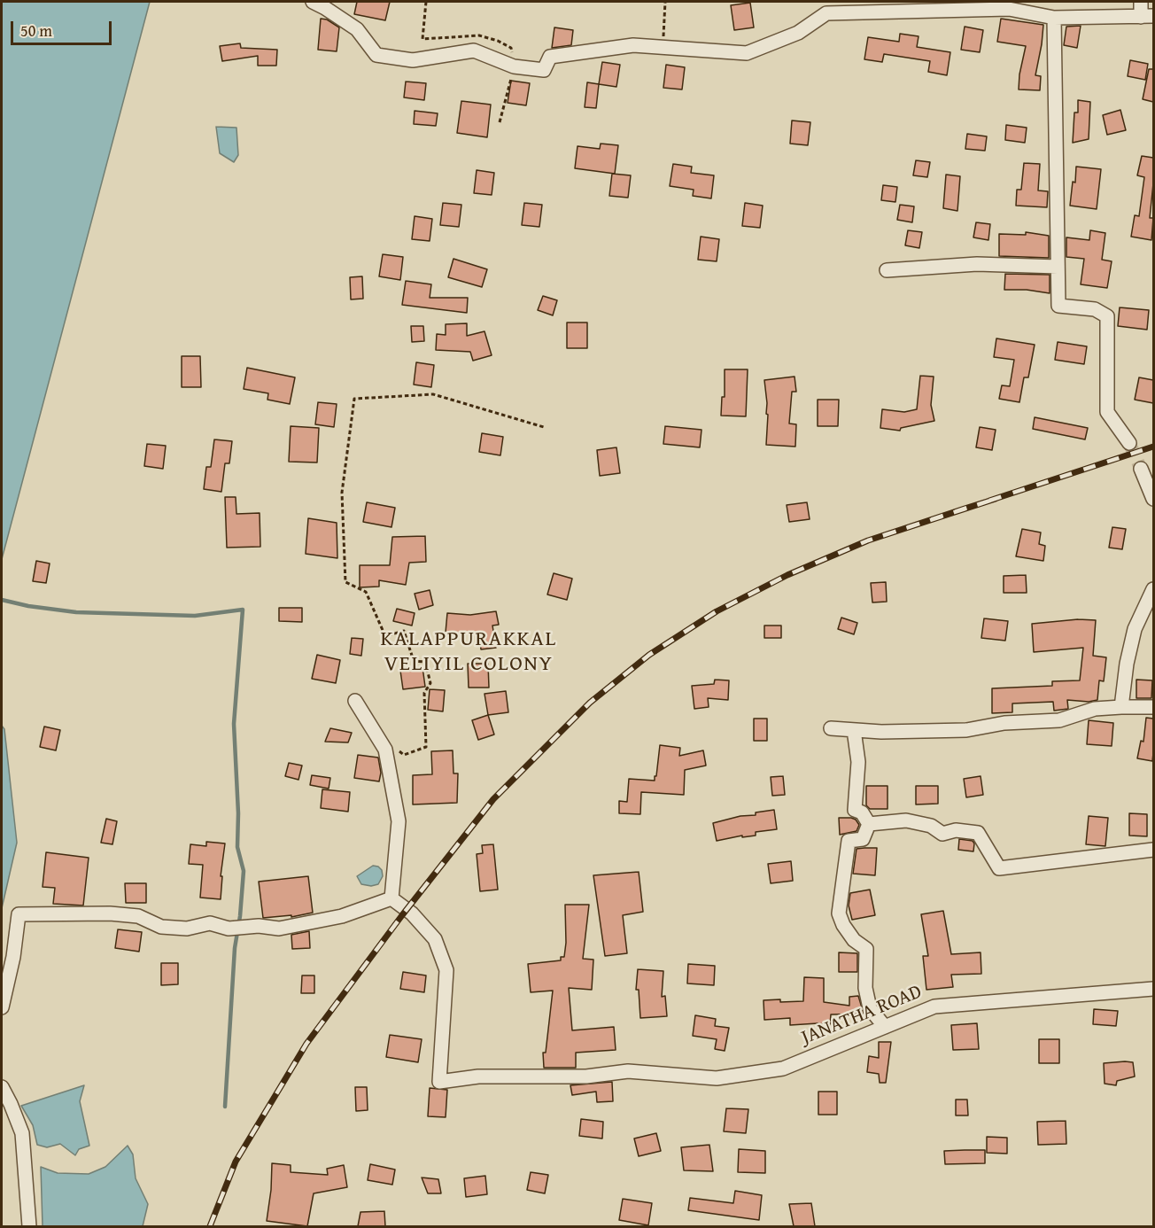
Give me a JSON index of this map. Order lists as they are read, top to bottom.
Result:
{
  "streets": {
    "street": ["JANATHA ROAD"]
  },
  "districts": ["KALAPPURAKKAL VELIYIL COLONY"],
  "scale_bar": "50 m"
}
